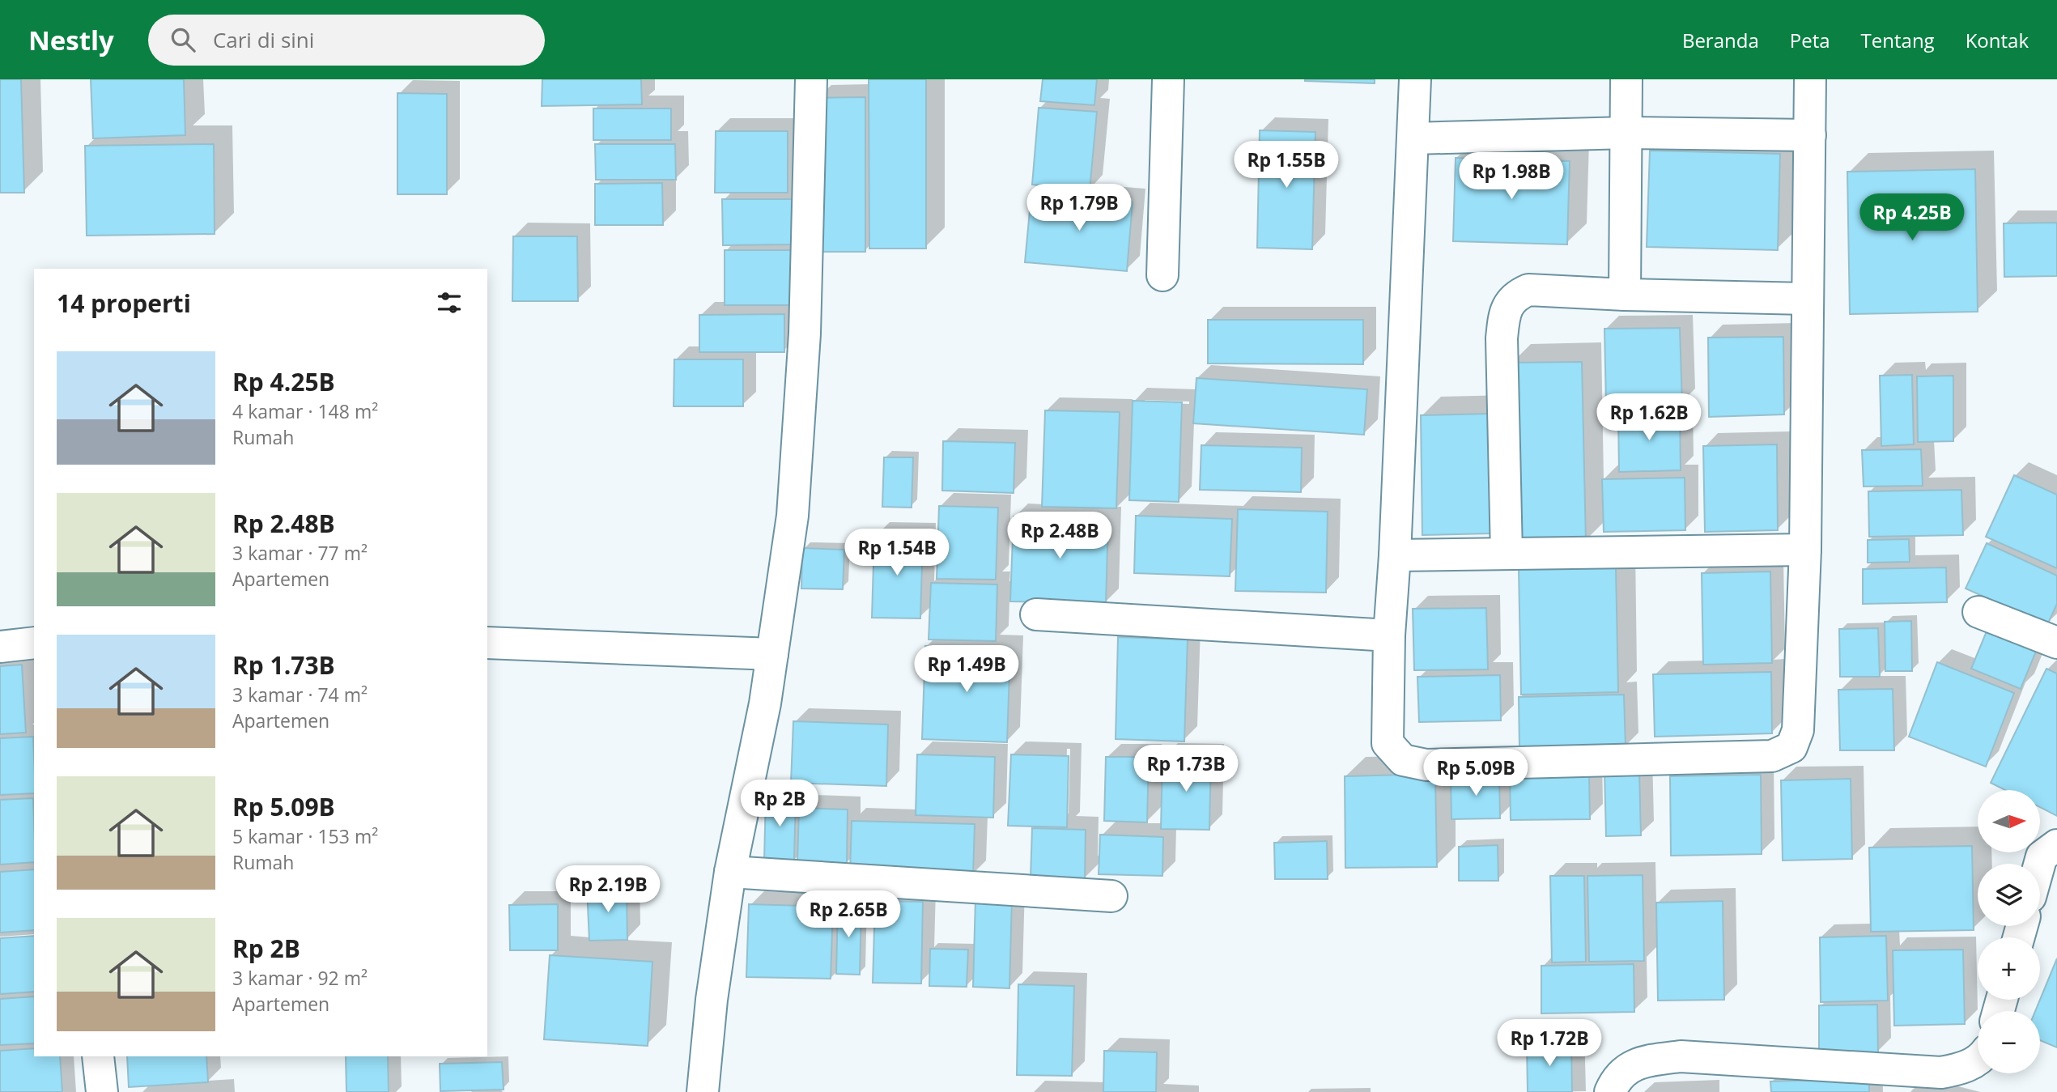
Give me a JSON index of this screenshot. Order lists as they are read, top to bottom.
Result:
{
  "north": "right",
  "page": {
    "header": "Nestly",
    "search": "Cari di sini",
    "nav": [
      "Beranda",
      "Peta",
      "Tentang",
      "Kontak"
    ],
    "price": [
      "Rp 1.55B",
      "Rp 1.98B",
      "Rp 1.79B",
      "Rp 4.25B",
      "Rp 1.62B",
      "Rp 2.48B",
      "Rp 1.54B",
      "Rp 1.49B",
      "Rp 1.73B",
      "Rp 5.09B",
      "Rp 2B",
      "Rp 2.19B",
      "Rp 2.65B",
      "Rp 1.72B"
    ],
    "heading": "14 properti",
    "list": [
      {
        "name": "Rp 4.25B",
        "note": "4 kamar · 148 m² · Rumah"
      },
      {
        "name": "Rp 2.48B",
        "note": "3 kamar · 77 m² · Apartemen"
      },
      {
        "name": "Rp 1.73B",
        "note": "3 kamar · 74 m² · Apartemen"
      },
      {
        "name": "Rp 5.09B",
        "note": "5 kamar · 153 m² · Rumah"
      },
      {
        "name": "Rp 2B",
        "note": "3 kamar · 92 m² · Apartemen"
      }
    ],
    "map_buttons": ["+", "−"]
  }
}
